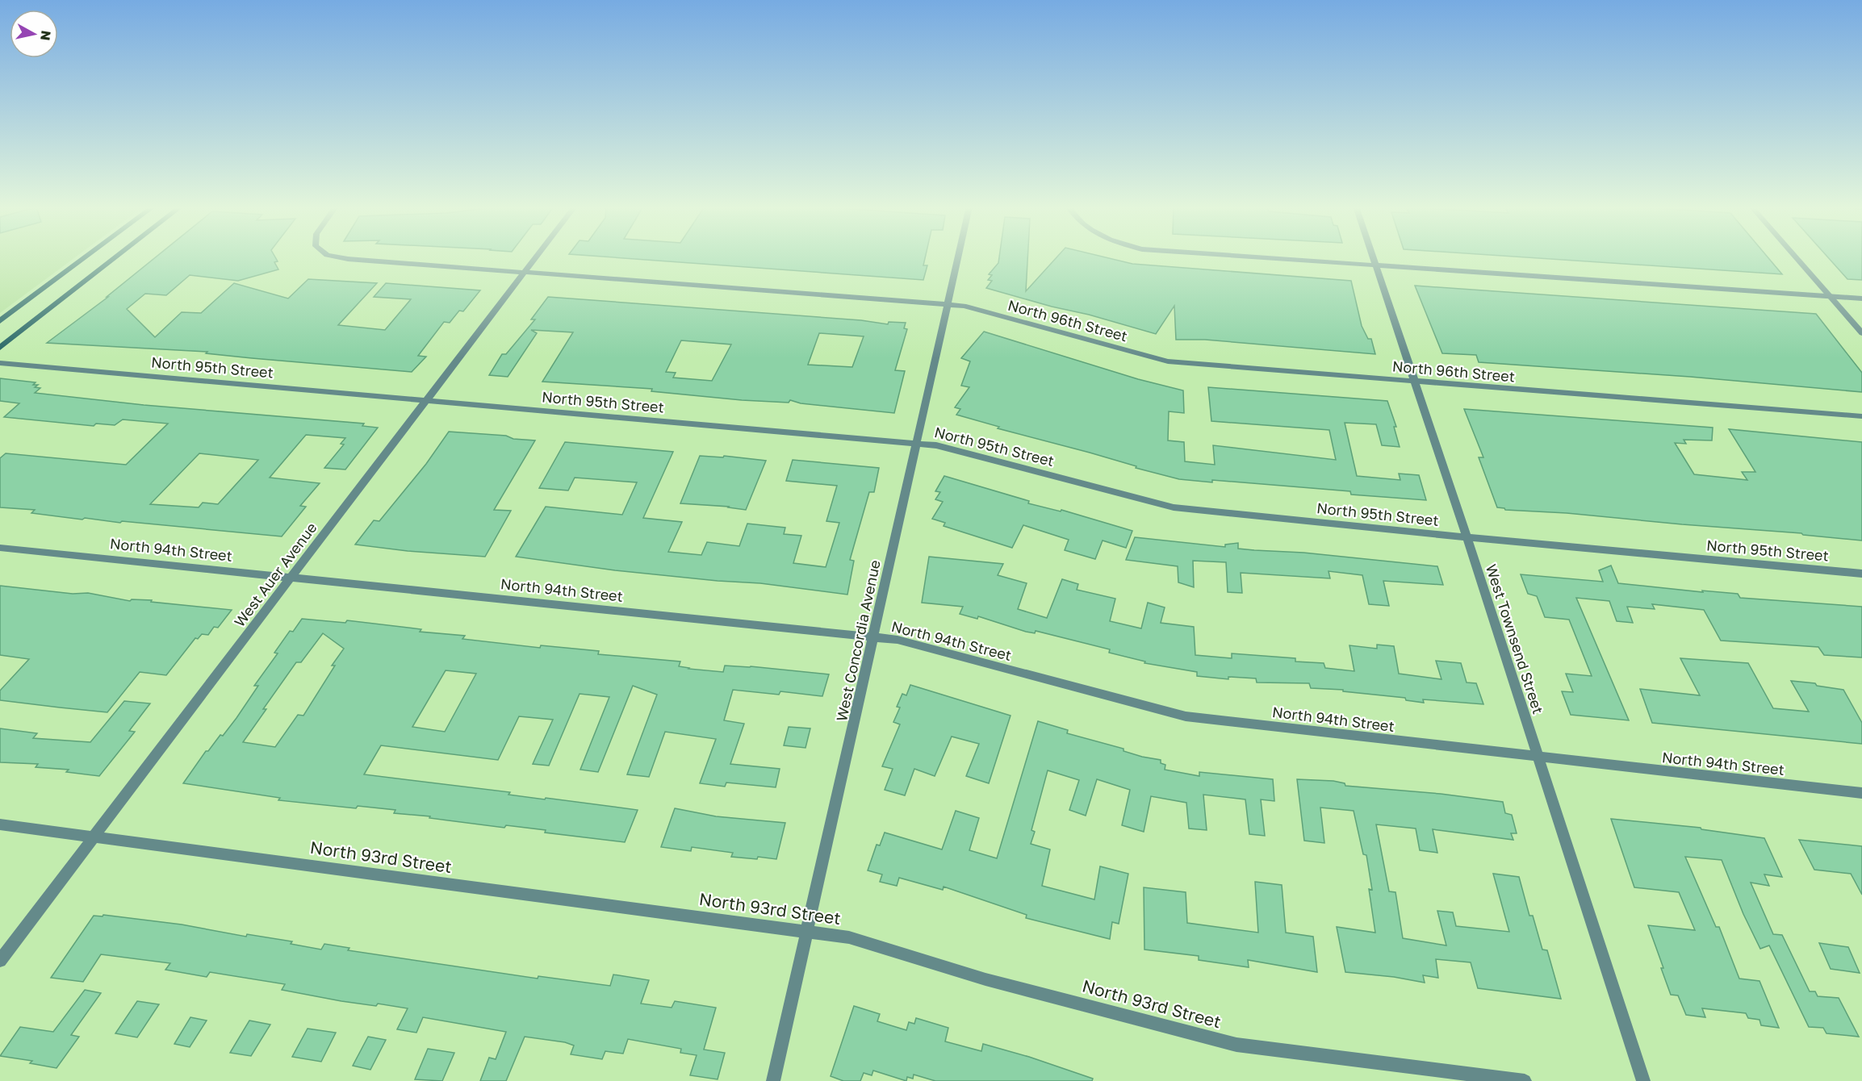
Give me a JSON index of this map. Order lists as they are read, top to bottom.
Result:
{
  "streets": {
    "street": [
      "North 96th Street",
      "North 95th Street",
      "North 94th Street",
      "West Auer Avenue",
      "West Townsend Street",
      "West Concordia Avenue",
      "North 93rd Street"
    ]
  },
  "crossings": [
    ["North 96th Street", "West Auer Avenue"],
    ["North 96th Street", "West Townsend Street"],
    ["North 96th Street", "West Concordia Avenue"],
    ["North 95th Street", "West Auer Avenue"],
    ["North 95th Street", "West Townsend Street"],
    ["North 95th Street", "West Concordia Avenue"],
    ["North 94th Street", "West Auer Avenue"],
    ["North 94th Street", "West Townsend Street"],
    ["North 94th Street", "West Concordia Avenue"],
    ["West Auer Avenue", "North 93rd Street"],
    ["West Concordia Avenue", "North 93rd Street"]
  ],
  "north": "right"
}
